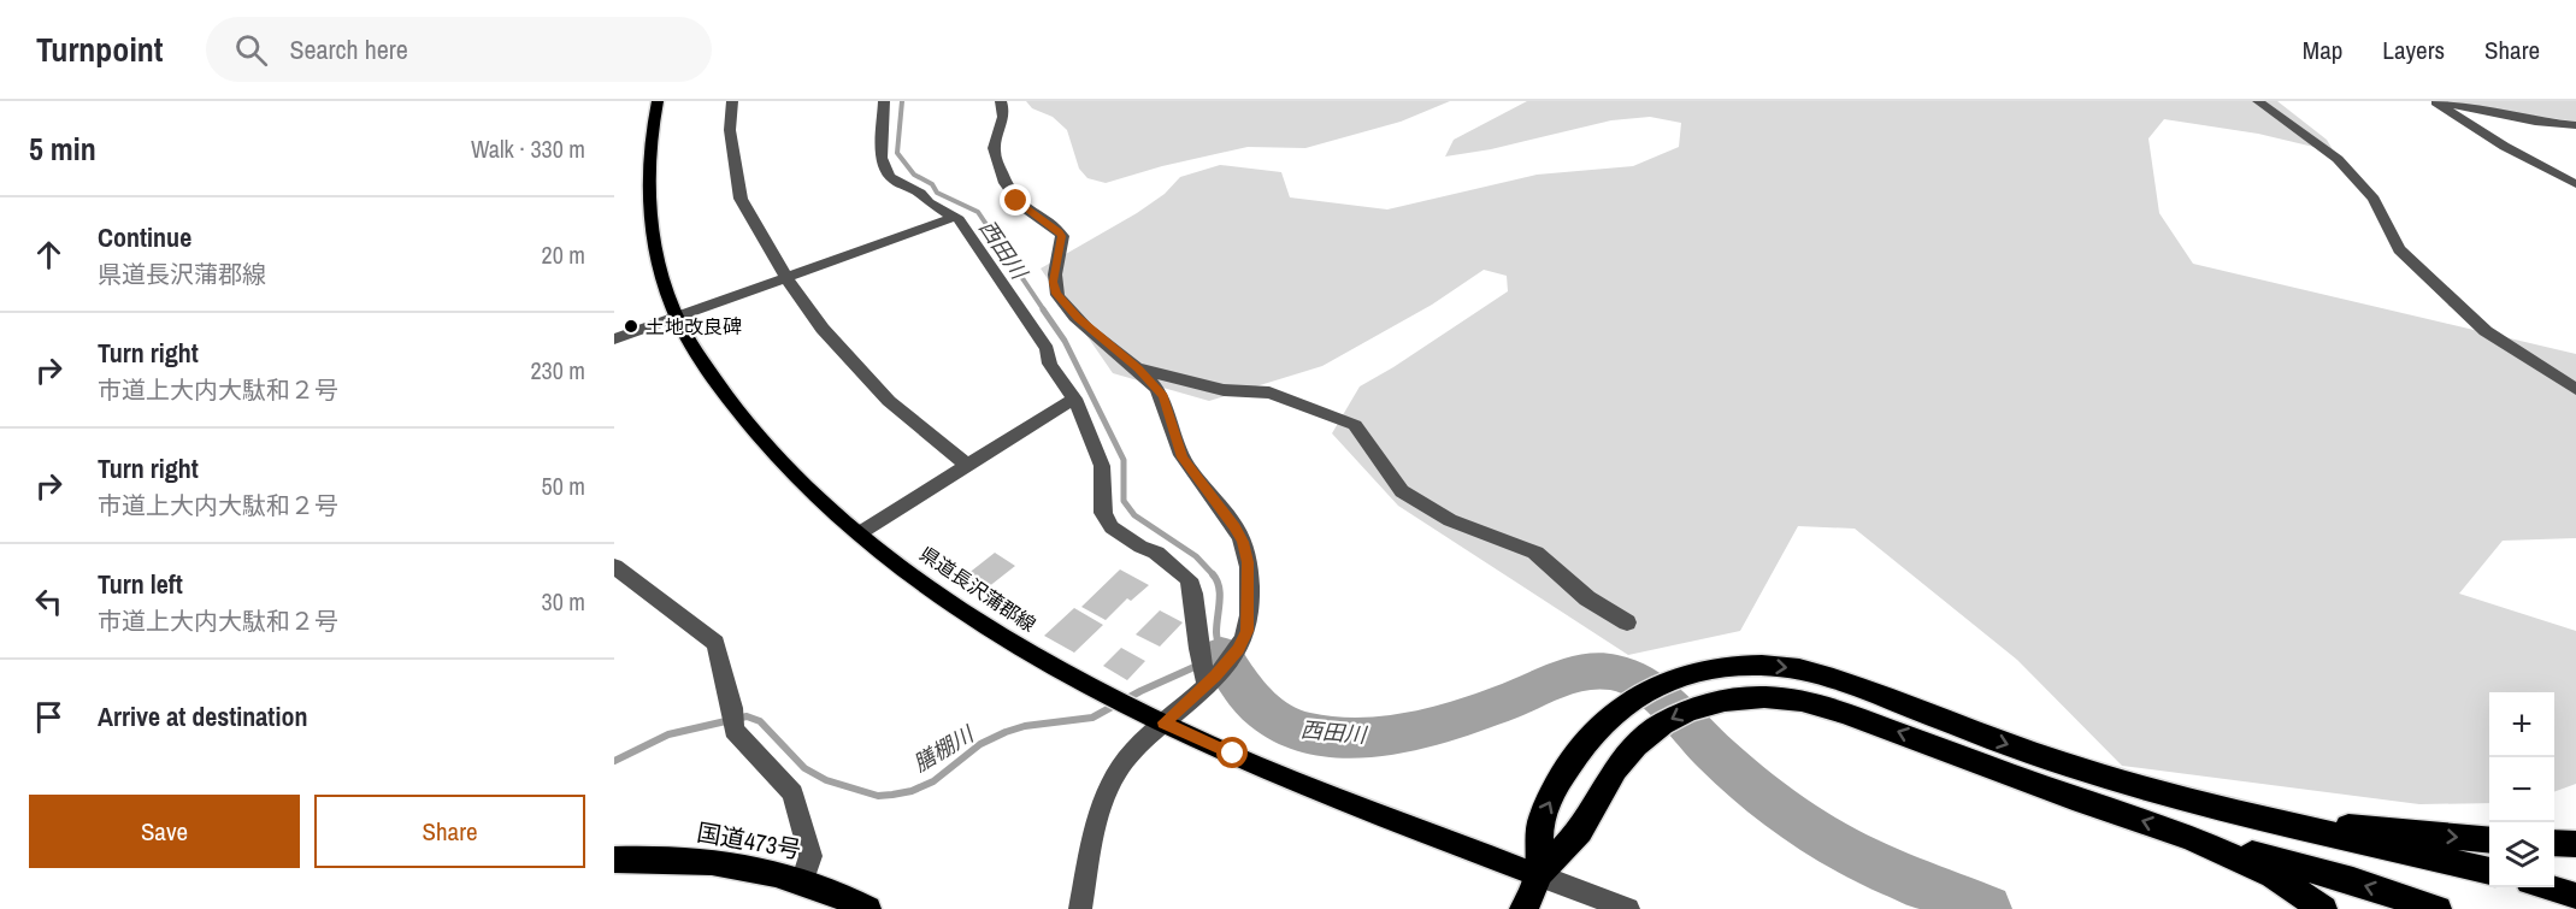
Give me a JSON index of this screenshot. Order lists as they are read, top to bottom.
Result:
{
  "streets": {
    "highway": ["国道473号"],
    "main road": ["県道長沢蒲郡線"]
  },
  "water": ["西田川", "膳棚川"],
  "places": ["土地改良碑"],
  "page": {
    "header": "Turnpoint",
    "search": "Search here",
    "nav": ["Map", "Layers", "Share"],
    "heading": ["5 min", "Walk · 330 m"],
    "list": [
      ["Continue", "県道長沢蒲郡線", "20 m"],
      ["Turn right", "市道上大内大駄和２号", "230 m"],
      ["Turn right", "市道上大内大駄和２号", "50 m"],
      ["Turn left", "市道上大内大駄和２号", "30 m"],
      "Arrive at destination"
    ],
    "map_buttons": ["+", "−"],
    "buttons": ["Save", "Share"]
  }
}
